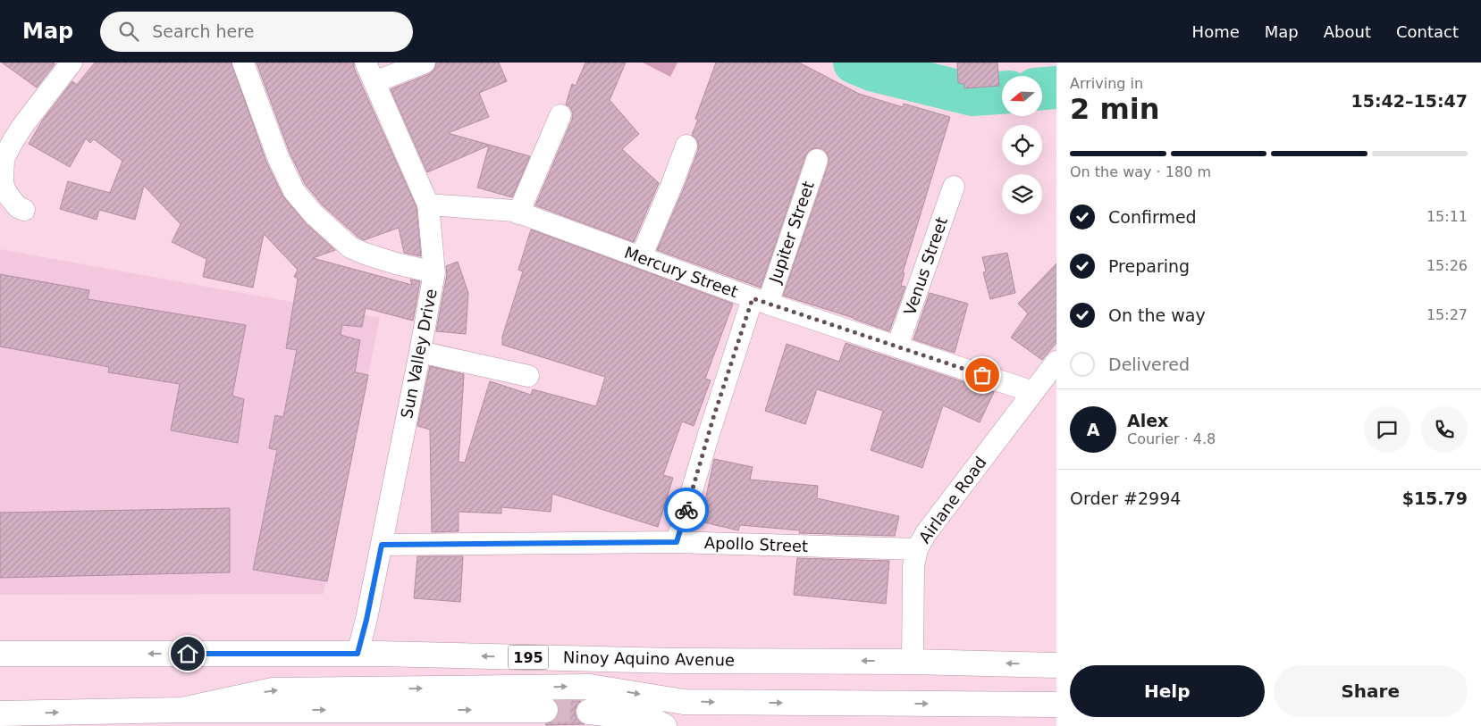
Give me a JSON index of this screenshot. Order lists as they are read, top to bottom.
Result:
{
  "streets": {
    "main road": ["195", "Ninoy Aquino Avenue"],
    "street": [
      "Jupiter Street",
      "Venus Street",
      "Mercury Street",
      "Sun Valley Drive",
      "Airlane Road",
      "Apollo Street"
    ]
  },
  "crossings": [
    ["Jupiter Street", "Mercury Street"],
    ["Jupiter Street", "Apollo Street"],
    ["Venus Street", "Mercury Street"],
    ["Mercury Street", "Sun Valley Drive"],
    ["Mercury Street", "Airlane Road"],
    ["Sun Valley Drive", "Apollo Street"],
    ["Sun Valley Drive", "Ninoy Aquino Avenue"],
    ["Airlane Road", "Apollo Street"],
    ["Airlane Road", "Ninoy Aquino Avenue"]
  ],
  "north": "left",
  "page": {
    "header": "Map",
    "search": "Search here",
    "nav": [
      "Home",
      "Map",
      "About",
      "Contact"
    ],
    "heading": ["2 min", "Arriving in", "15:42–15:47"],
    "panel": [
      "Alex",
      "Courier · 4.8",
      "Order #2994",
      "$15.79"
    ],
    "bar": "On the way · 180 m",
    "list": [
      ["Confirmed", "15:11"],
      ["Preparing", "15:26"],
      ["On the way", "15:27"],
      "Delivered"
    ],
    "round": "A",
    "buttons": ["Help", "Share"]
  }
}
